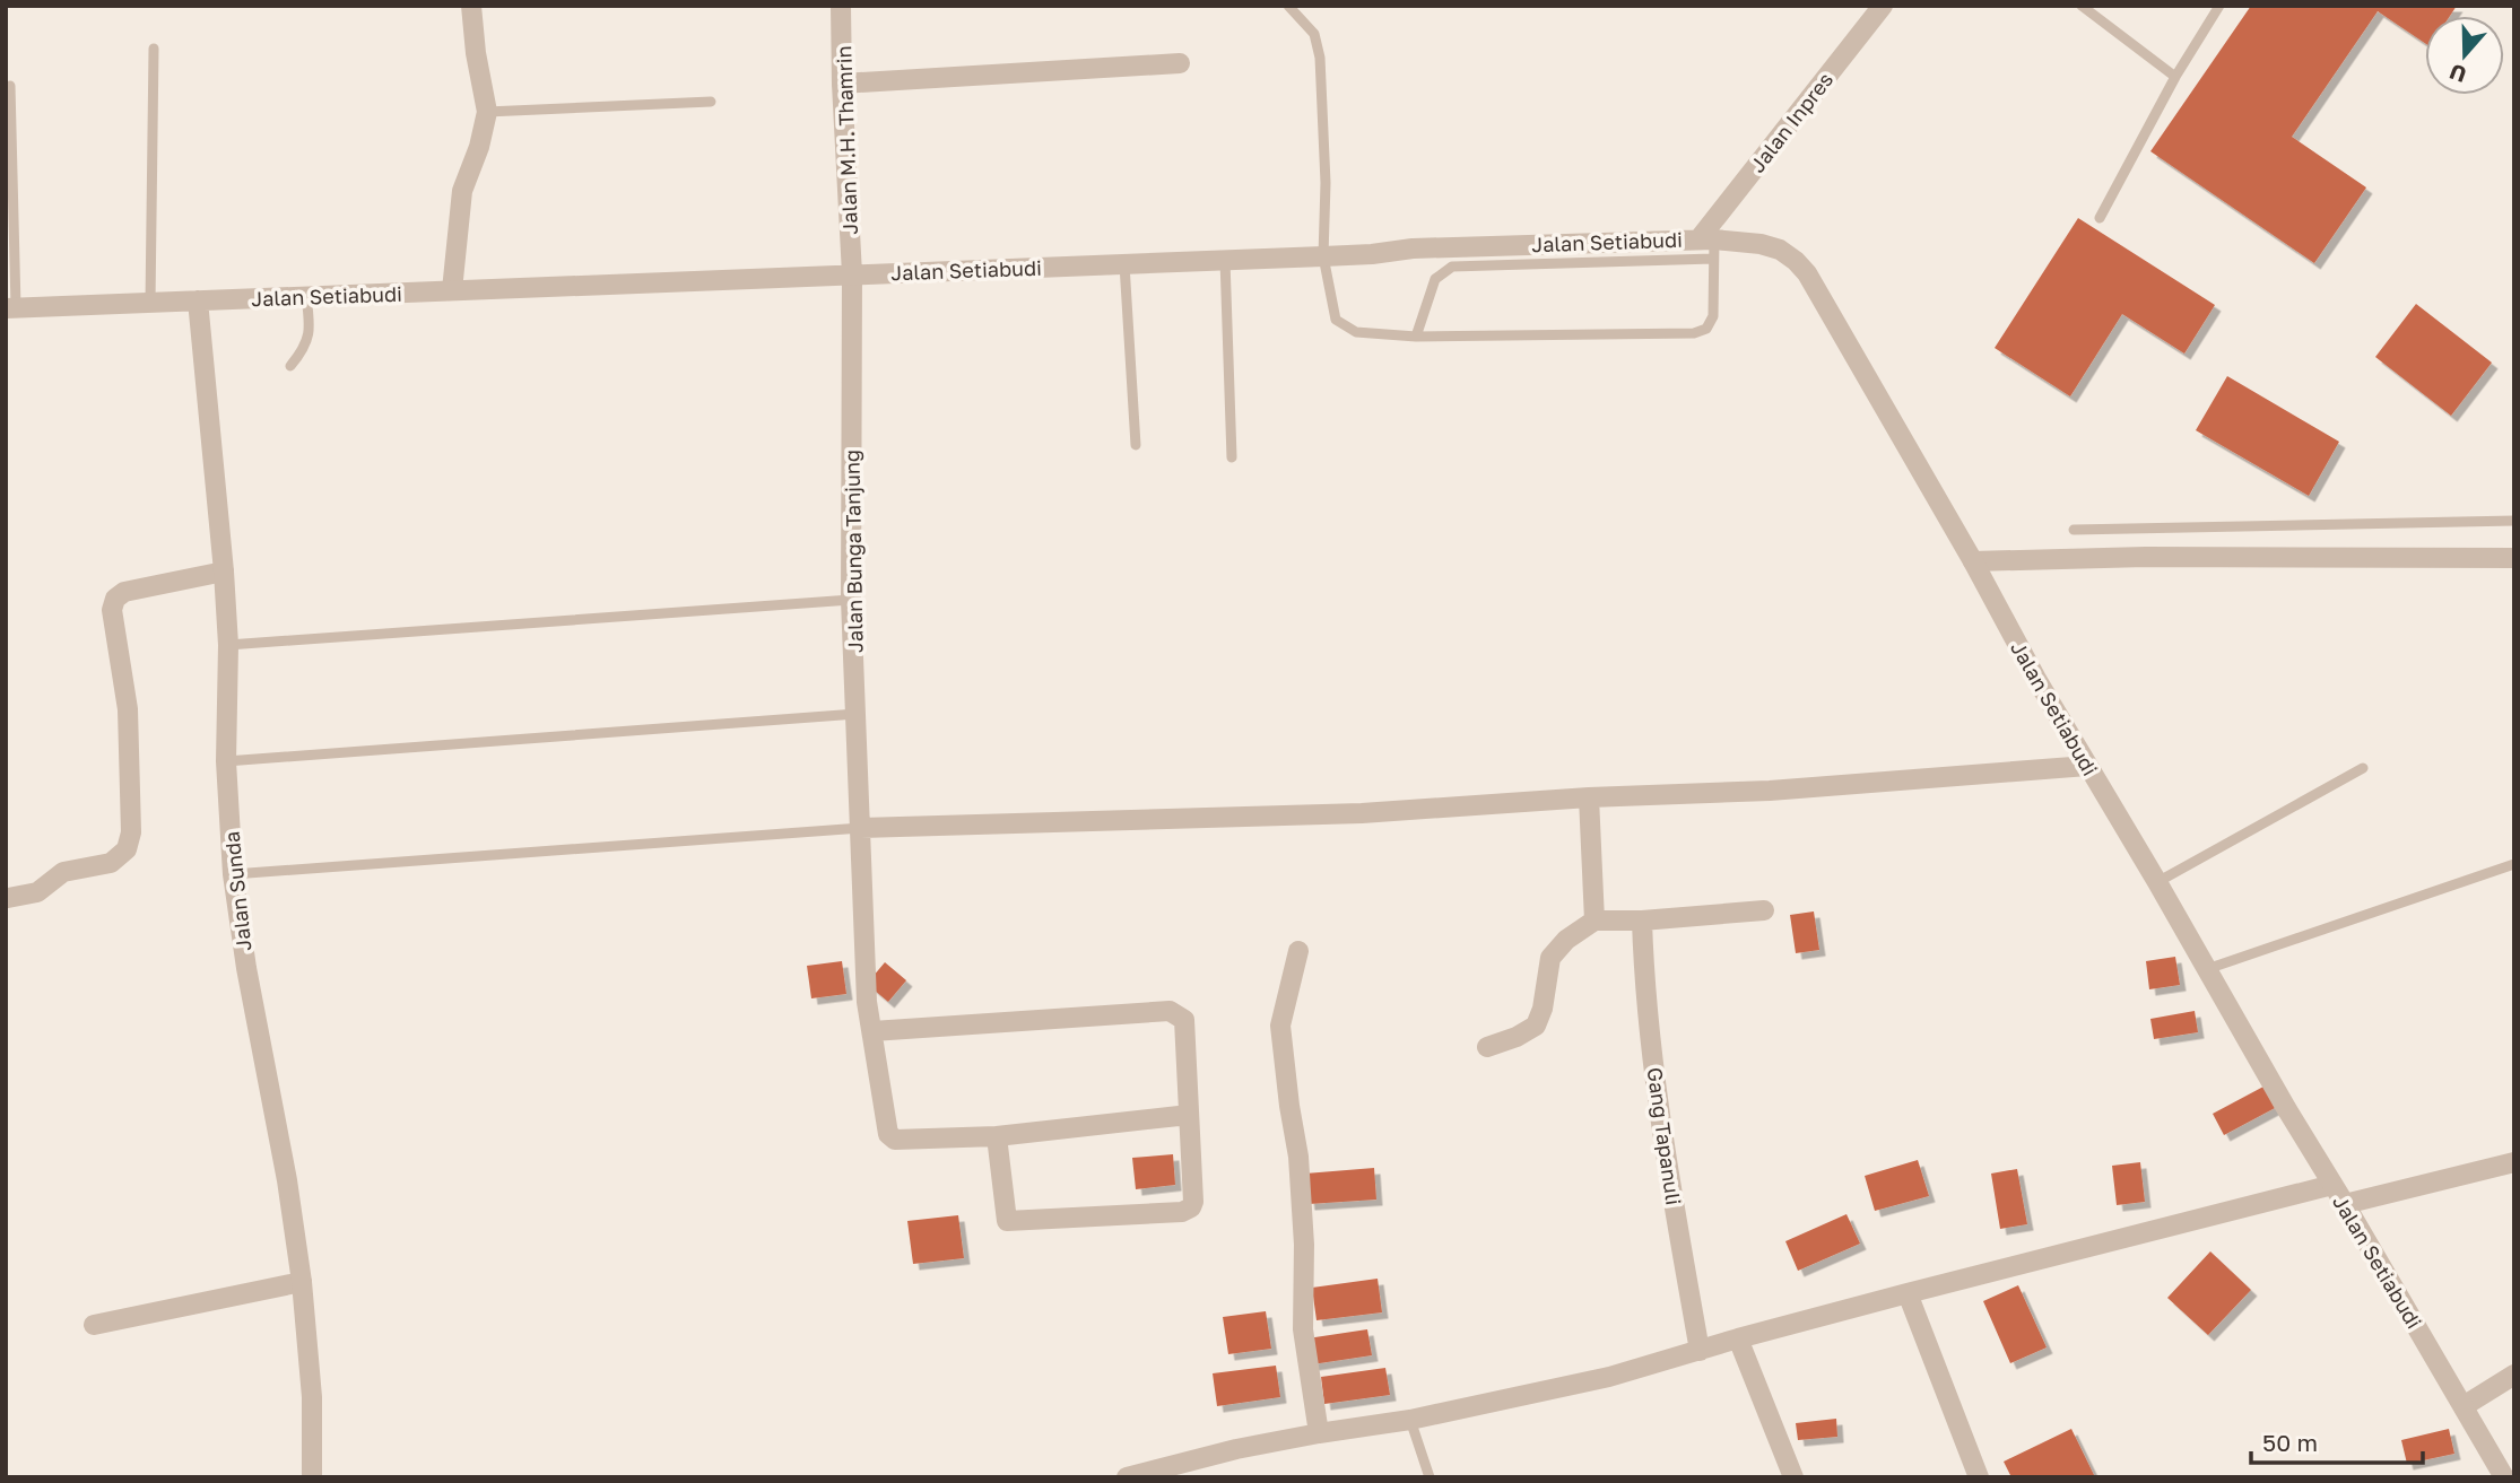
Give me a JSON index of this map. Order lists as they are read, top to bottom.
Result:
{
  "streets": {
    "street": [
      "Jalan Inpres",
      "Jalan M.H. Thamrin",
      "Jalan Setiabudi",
      "Jalan Bunga Tanjung",
      "Jalan Sunda",
      "Gang Tapanuli"
    ]
  },
  "crossings": [
    ["Jalan Inpres", "Jalan Setiabudi"],
    ["Jalan M.H. Thamrin", "Jalan Setiabudi"],
    ["Jalan M.H. Thamrin", "Jalan Bunga Tanjung"],
    ["Jalan Setiabudi", "Jalan Bunga Tanjung"],
    ["Jalan Setiabudi", "Jalan Sunda"]
  ],
  "scale_bar": "50 m",
  "north": "bottom"
}
